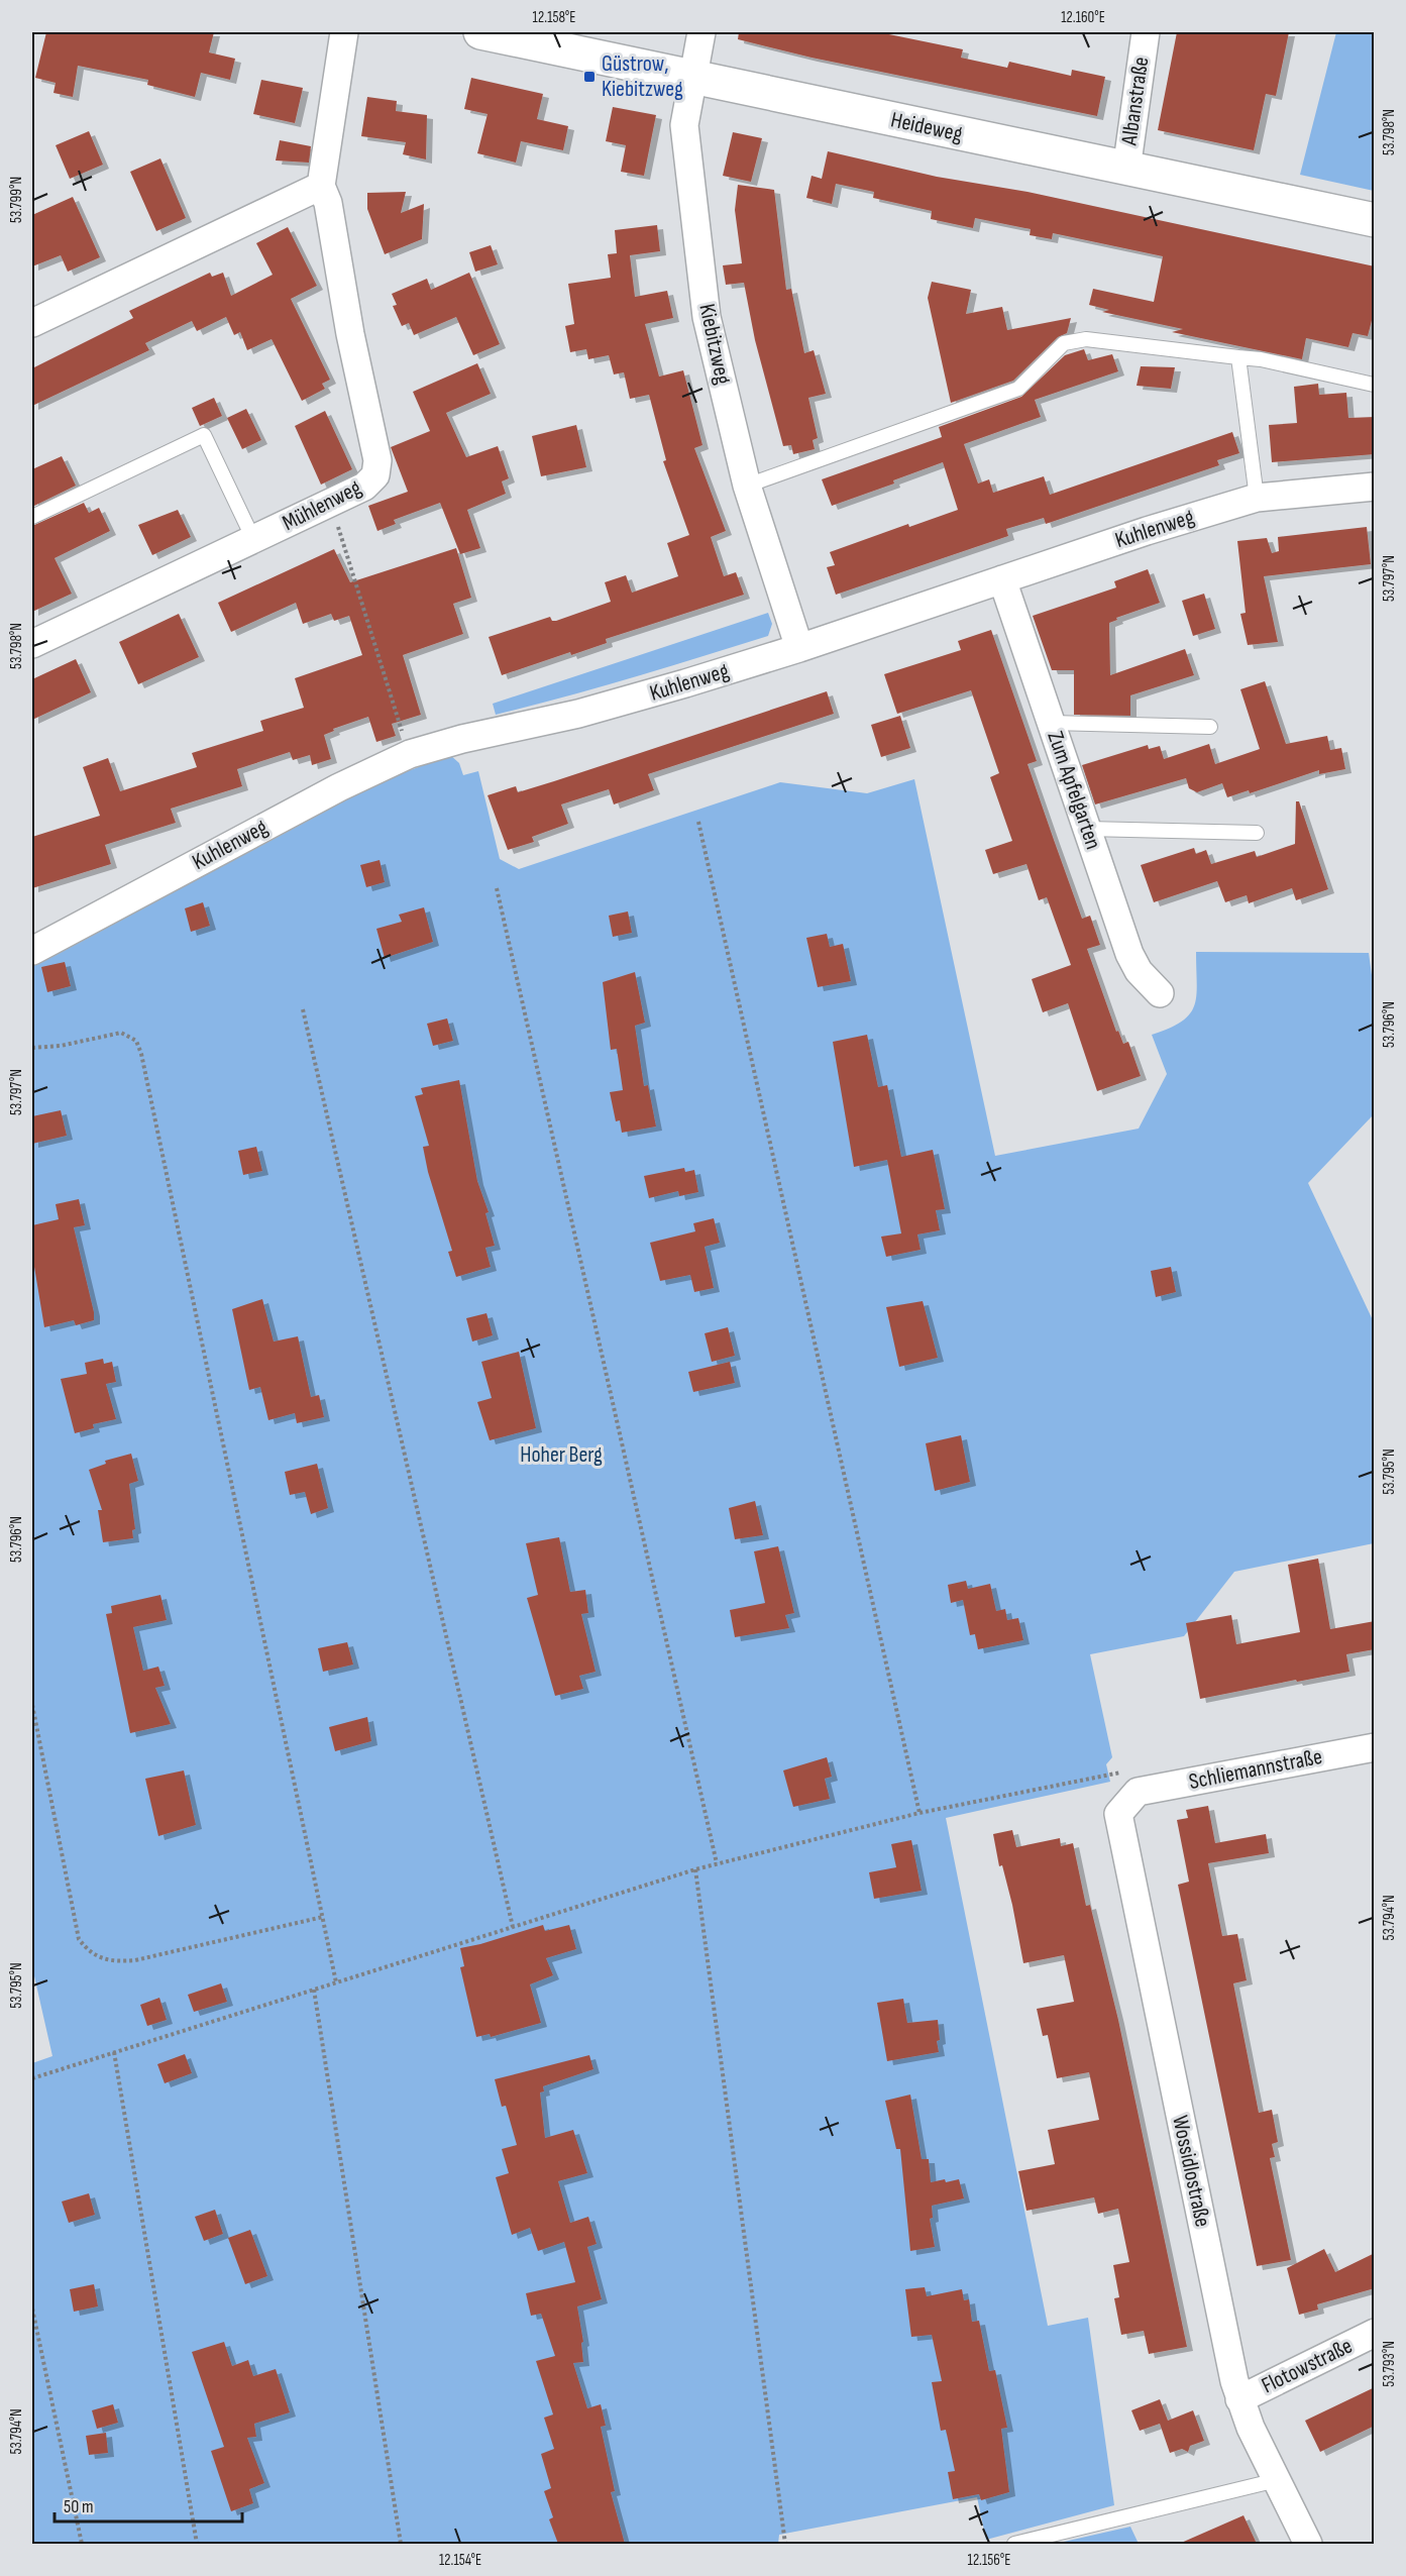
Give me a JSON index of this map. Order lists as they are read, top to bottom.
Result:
{
  "streets": {
    "street": [
      "Albanstraße",
      "Heideweg",
      "Kiebitzweg",
      "Mühlenweg",
      "Kuhlenweg",
      "Zum Apfelgarten",
      "Schliemannstraße",
      "Wossidlostraße",
      "Flotowstraße"
    ]
  },
  "crossings": [
    ["Albanstraße", "Heideweg"],
    ["Heideweg", "Kiebitzweg"],
    ["Kiebitzweg", "Kuhlenweg"],
    ["Kuhlenweg", "Zum Apfelgarten"],
    ["Schliemannstraße", "Wossidlostraße"],
    ["Wossidlostraße", "Flotowstraße"]
  ],
  "parks": ["Hoher Berg"],
  "places": {
    "transit": ["Güstrow, Kiebitzweg"]
  },
  "scale_bar": "50 m",
  "coordinates": [
    "12.158°E",
    "12.160°E",
    "53.798°N",
    "53.799°N",
    "53.797°N",
    "53.796°N",
    "53.795°N",
    "53.794°N",
    "53.793°N",
    "12.154°E",
    "12.156°E"
  ]
}
